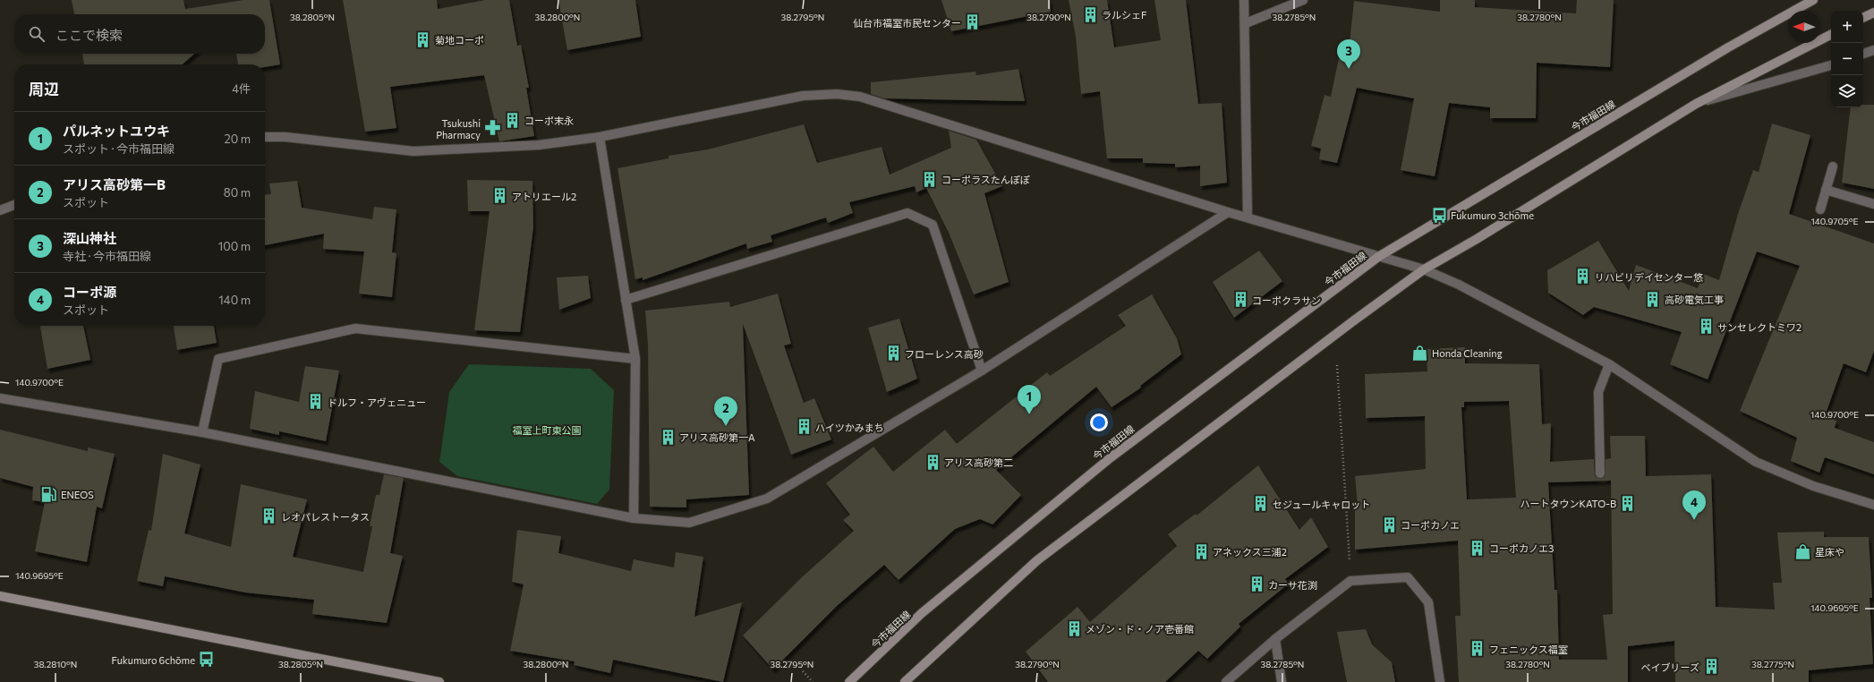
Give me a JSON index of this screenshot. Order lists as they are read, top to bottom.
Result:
{
  "streets": {
    "main road": ["今市福田線"]
  },
  "parks": ["福室上町東公園"],
  "places": {
    "building": [
      "ラルシェF",
      "仙台市福室市民センター",
      "菊地コーポ",
      "コーポ末永",
      "コーポラスたんぽぽ",
      "アトリエール2",
      "リハビリデイセンター悠",
      "高砂電気工事",
      "コーポクラサン",
      "サンセレクトミワ2",
      "フローレンス高砂",
      "ドルフ・アヴェニュー",
      "ハイツかみまち",
      "アリス高砂第一A",
      "アリス高砂第二",
      "ハートタウンKATO-B",
      "セジュールキャロット",
      "レオパレストータス",
      "コーポカノエ",
      "コーポカノエ3",
      "アネックス三浦2",
      "カーサ花渕",
      "メゾン・ド・ノア壱番館",
      "フェニックス福室",
      "ベイブリーズ"
    ],
    "pharmacy": ["Tsukushi Pharmacy"],
    "bus stop": ["Fukumuro 3chōme", "Fukumuro 6chōme"],
    "shop": ["Honda Cleaning", "星床や"],
    "fuel station": ["ENEOS"]
  },
  "north": "left",
  "page": {
    "map_buttons": ["+", "−"],
    "search": "ここで検索",
    "pins": [
      "3",
      "1",
      "2",
      "4"
    ],
    "heading": ["周辺", "4件"],
    "list": [
      {
        "mark": "1",
        "name": "パルネットユウキ",
        "note": "スポット · 今市福田線",
        "value": "20 m"
      },
      {
        "mark": "2",
        "name": "アリス高砂第一B",
        "note": "スポット",
        "value": "80 m"
      },
      {
        "mark": "3",
        "name": "深山神社",
        "note": "寺社 · 今市福田線",
        "value": "100 m"
      },
      {
        "mark": "4",
        "name": "コーポ源",
        "note": "スポット",
        "value": "140 m"
      }
    ]
  },
  "coordinates": [
    "38.2805°N",
    "38.2800°N",
    "38.2795°N",
    "38.2790°N",
    "38.2785°N",
    "38.2780°N",
    "140.9705°E",
    "140.9700°E",
    "140.9695°E",
    "38.2810°N",
    "38.2775°N"
  ]
}
